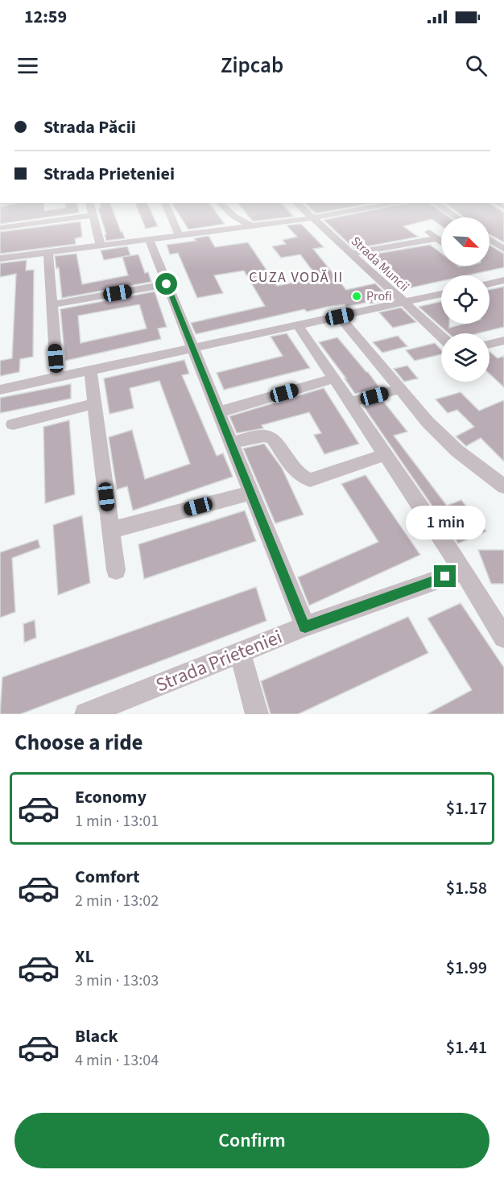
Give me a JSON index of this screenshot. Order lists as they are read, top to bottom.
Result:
{
  "streets": {
    "street": ["Strada Muncii", "Strada Prieteniei"]
  },
  "districts": ["CUZA VODĂ II"],
  "places": ["Profi"],
  "north": "bottom right",
  "page": {
    "status": "12:59",
    "header": "Zipcab",
    "banner": ["Strada Păcii", "Strada Prieteniei"],
    "bubble": "1 min",
    "heading": "Choose a ride",
    "list": [
      {
        "name": "Economy",
        "note": "1 min · 13:01",
        "value": "$1.17"
      },
      {
        "name": "Comfort",
        "note": "2 min · 13:02",
        "value": "$1.58"
      },
      {
        "name": "XL",
        "note": "3 min · 13:03",
        "value": "$1.99"
      },
      {
        "name": "Black",
        "note": "4 min · 13:04",
        "value": "$1.41"
      }
    ],
    "buttons": "Confirm"
  }
}
